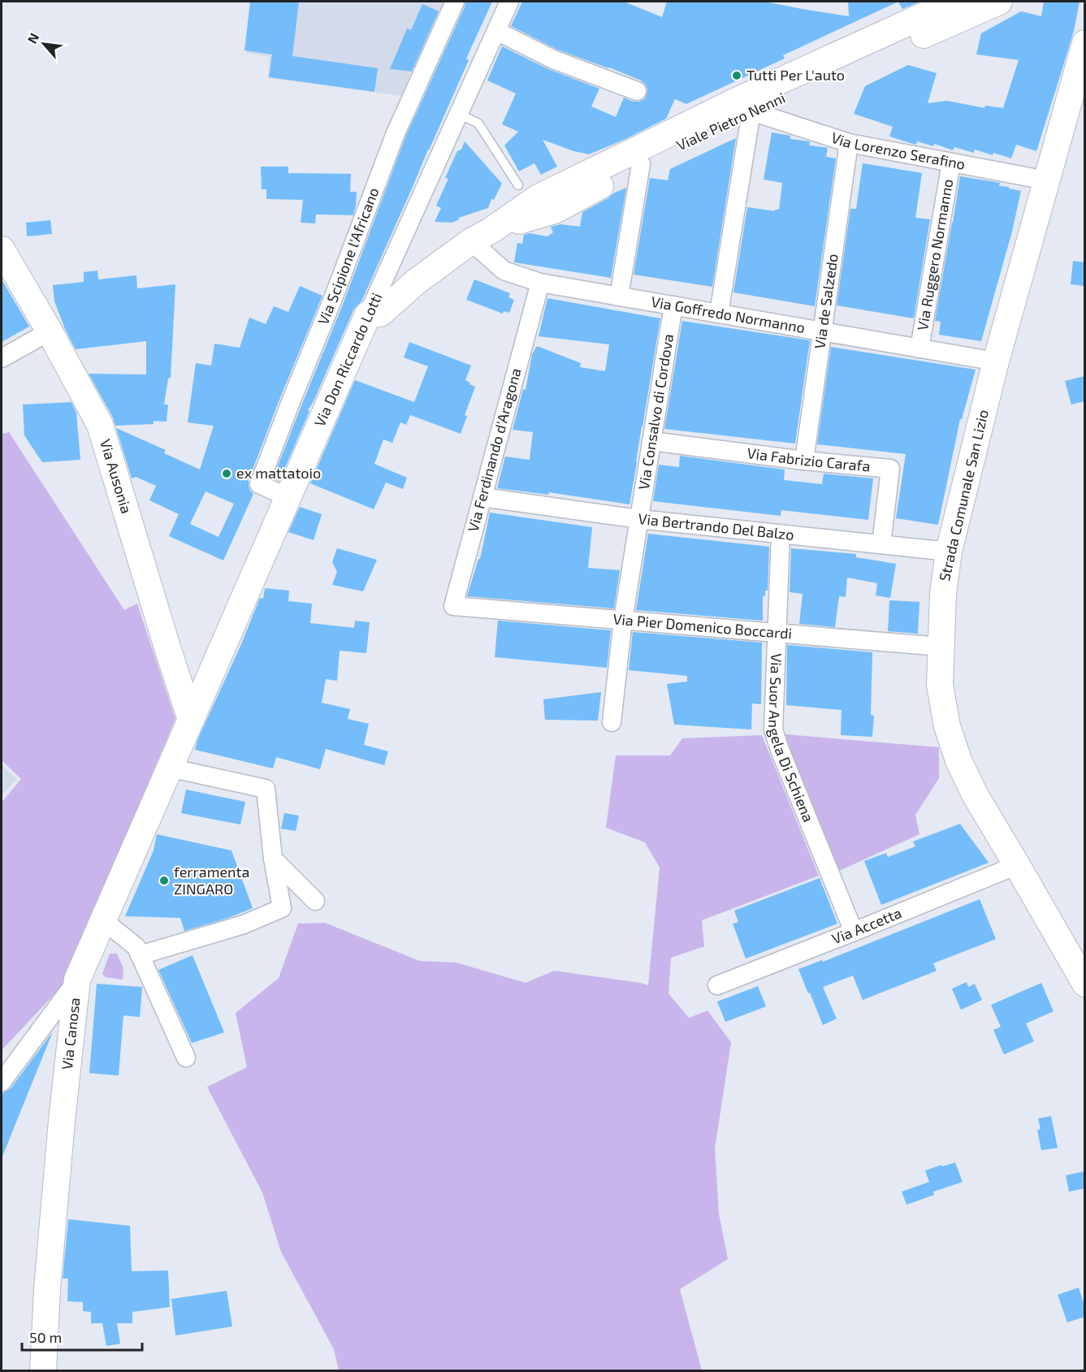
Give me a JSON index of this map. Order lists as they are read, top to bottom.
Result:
{
  "streets": {
    "main road": [
      "Viale Pietro Nenni",
      "Via Don Riccardo Lotti",
      "Via Ausonia",
      "Strada Comunale San Lizio",
      "Via Canosa"
    ],
    "street": [
      "Via Lorenzo Serafino",
      "Via Ruggero Normanno",
      "Via Scipione l'Africano",
      "Via de Salzedo",
      "Via Goffredo Normanno",
      "Via Consalvo di Cordova",
      "Via Ferdinando d'Aragona",
      "Via Fabrizio Carafa",
      "Via Bertrando Del Balzo",
      "Via Pier Domenico Boccardi",
      "Via Suor Angela Di Schiena",
      "Via Accetta"
    ]
  },
  "crossings": [
    ["Viale Pietro Nenni", "Via Lorenzo Serafino"],
    ["Viale Pietro Nenni", "Via Goffredo Normanno"],
    ["Viale Pietro Nenni", "Via Don Riccardo Lotti"],
    ["Via Lorenzo Serafino", "Via Ruggero Normanno"],
    ["Via Lorenzo Serafino", "Via de Salzedo"],
    ["Via Lorenzo Serafino", "Strada Comunale San Lizio"],
    ["Via Ruggero Normanno", "Via Goffredo Normanno"],
    ["Via Scipione l'Africano", "Via Don Riccardo Lotti"],
    ["Via de Salzedo", "Via Goffredo Normanno"],
    ["Via de Salzedo", "Via Fabrizio Carafa"],
    ["Via Goffredo Normanno", "Via Consalvo di Cordova"],
    ["Via Goffredo Normanno", "Via Ferdinando d'Aragona"],
    ["Via Goffredo Normanno", "Strada Comunale San Lizio"],
    ["Via Don Riccardo Lotti", "Via Ausonia"],
    ["Via Don Riccardo Lotti", "Via Canosa"],
    ["Via Consalvo di Cordova", "Via Fabrizio Carafa"],
    ["Via Consalvo di Cordova", "Via Bertrando Del Balzo"],
    ["Via Consalvo di Cordova", "Via Pier Domenico Boccardi"],
    ["Via Ferdinando d'Aragona", "Via Bertrando Del Balzo"],
    ["Via Ferdinando d'Aragona", "Via Pier Domenico Boccardi"],
    ["Via Fabrizio Carafa", "Via Bertrando Del Balzo"],
    ["Via Ausonia", "Via Canosa"],
    ["Strada Comunale San Lizio", "Via Bertrando Del Balzo"],
    ["Strada Comunale San Lizio", "Via Pier Domenico Boccardi"],
    ["Strada Comunale San Lizio", "Via Accetta"],
    ["Via Bertrando Del Balzo", "Via Suor Angela Di Schiena"],
    ["Via Pier Domenico Boccardi", "Via Suor Angela Di Schiena"],
    ["Via Suor Angela Di Schiena", "Via Accetta"]
  ],
  "places": ["Tutti Per L'auto", "ex mattatoio", "ferramenta ZINGARO"],
  "scale_bar": "50 m",
  "north": "top left"
}
